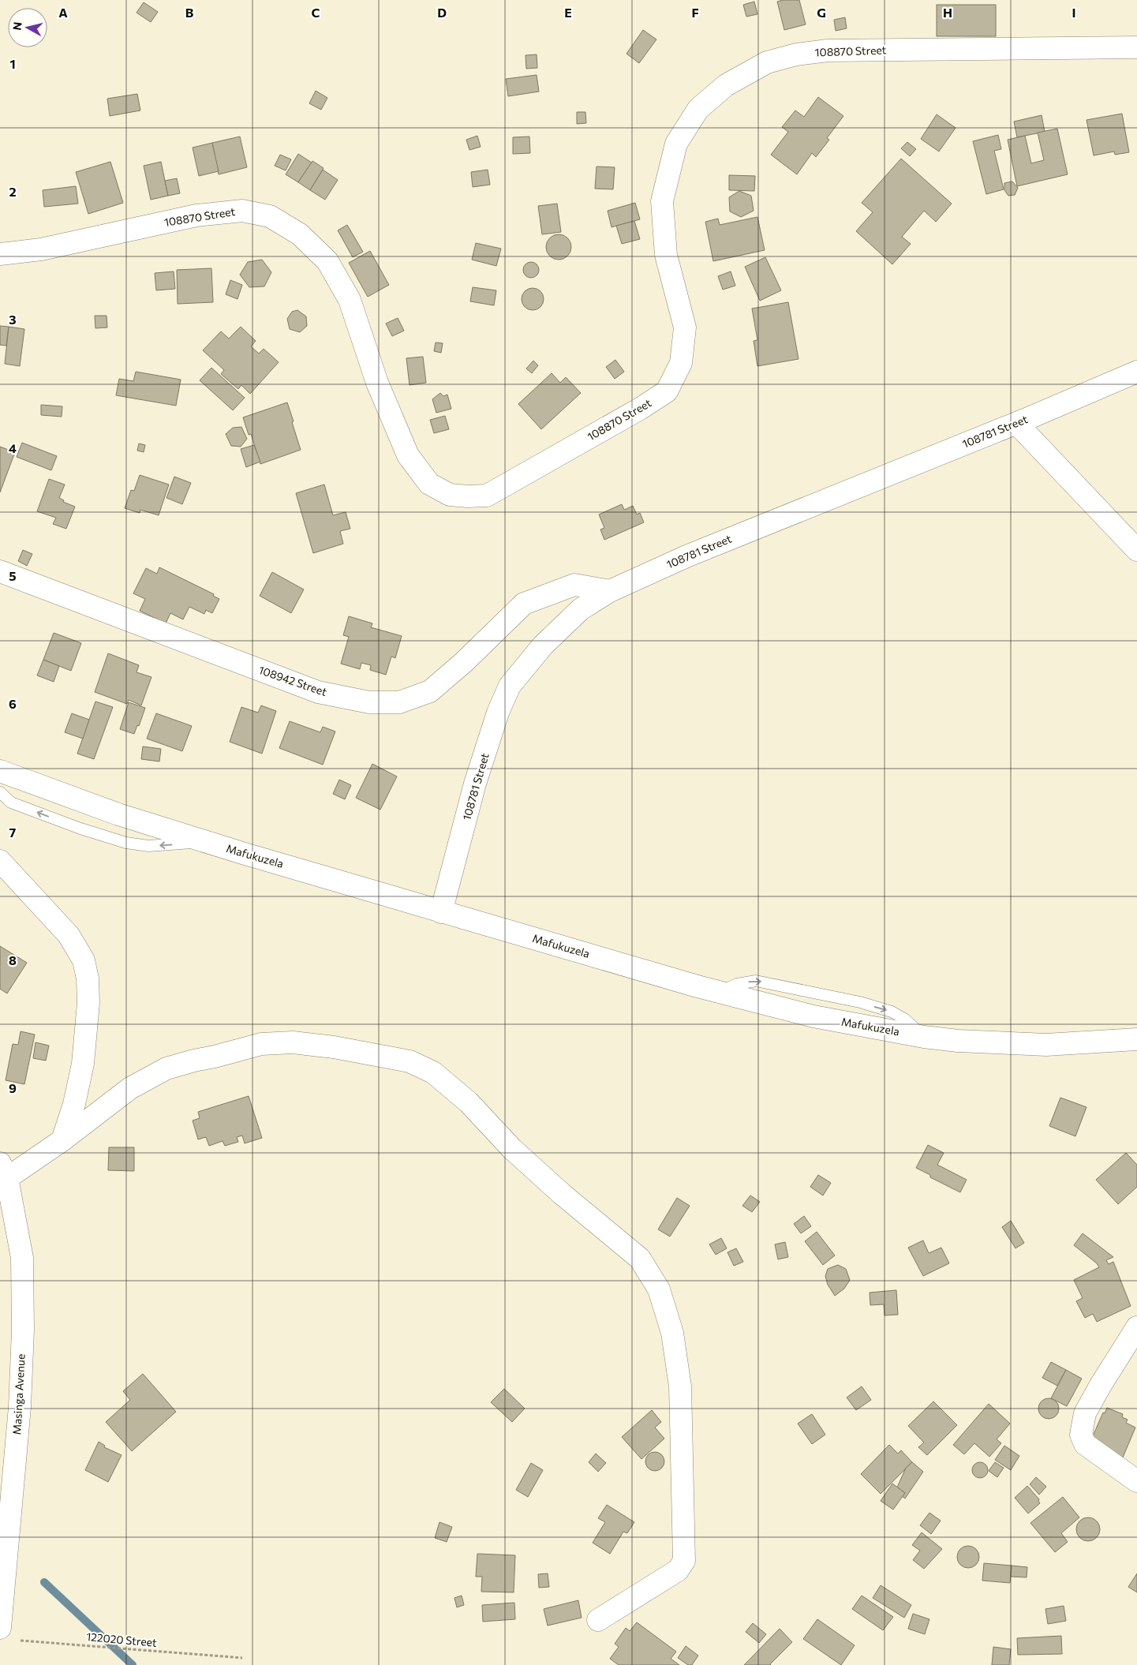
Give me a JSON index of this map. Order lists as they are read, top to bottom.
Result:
{
  "streets": {
    "street": [
      "108870 Street",
      "108781 Street",
      "108942 Street",
      "Mafukuzela",
      "Masinga Avenue"
    ],
    "path": ["122020 Street"]
  },
  "crossings": [
    ["108781 Street", "108942 Street"],
    ["108781 Street", "Mafukuzela"],
    ["Masinga Avenue", "122020 Street"]
  ],
  "north": "left",
  "grid": {
    "columns": [
      "A",
      "B",
      "C",
      "D",
      "E",
      "F",
      "G",
      "H",
      "I"
    ],
    "rows": [
      "1",
      "2",
      "3",
      "4",
      "5",
      "6",
      "7",
      "8",
      "9"
    ]
  }
}
